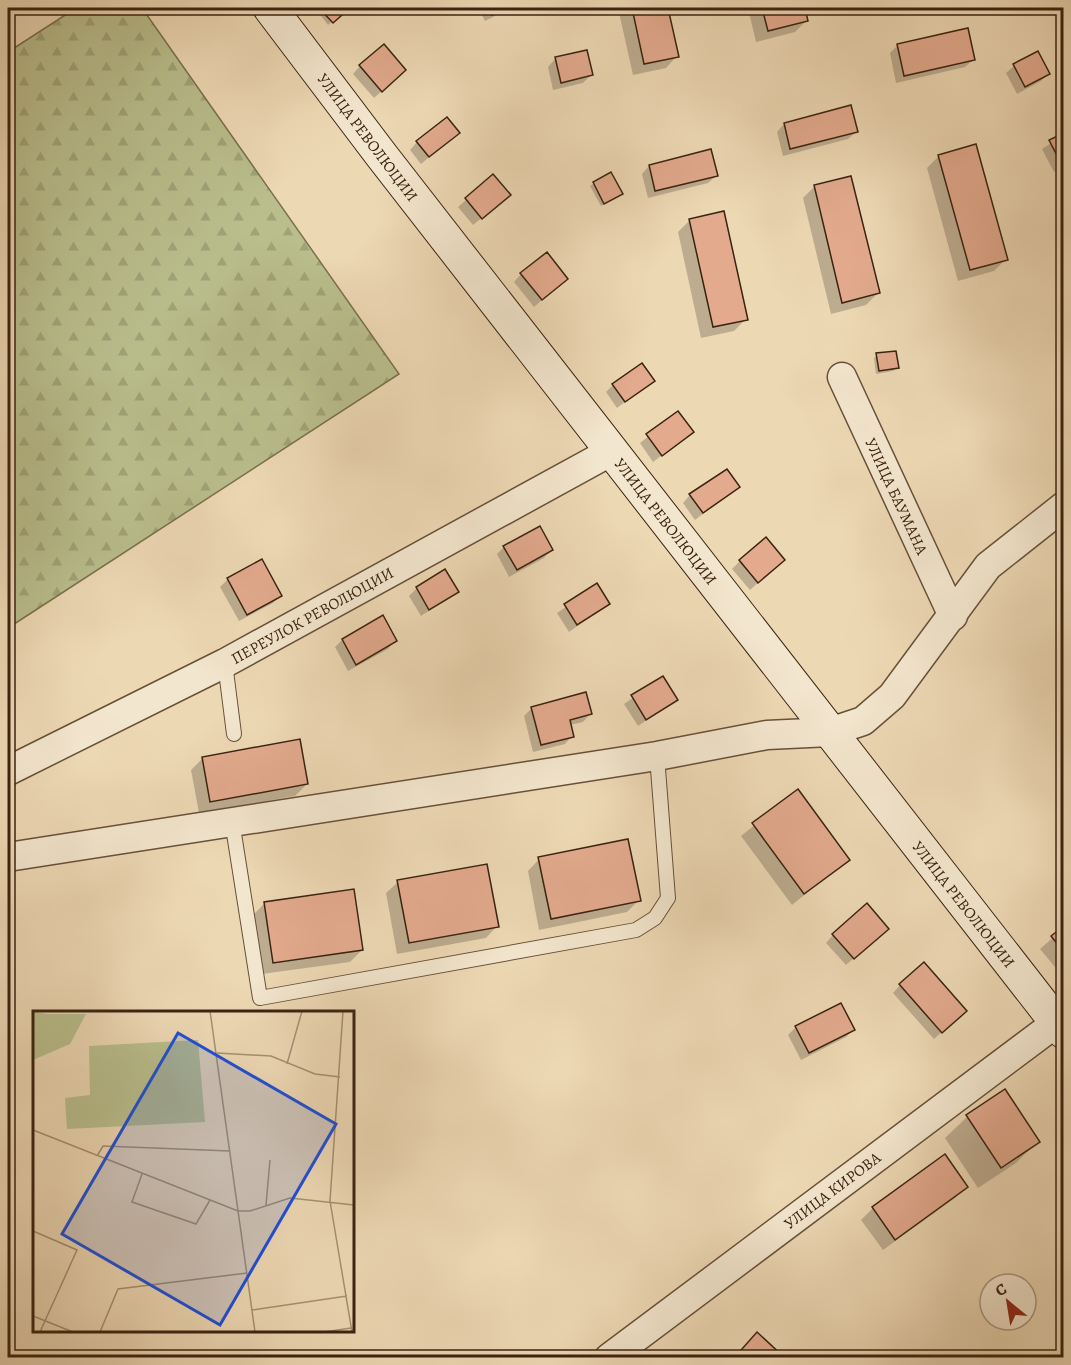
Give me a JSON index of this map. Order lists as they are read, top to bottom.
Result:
{
  "streets": {
    "street": [
      "УЛИЦА РЕВОЛЮЦИИ",
      "УЛИЦА БАУМАНА",
      "ПЕРЕУЛОК РЕВОЛЮЦИИ",
      "УЛИЦА КИРОВА"
    ]
  },
  "crossings": [
    ["УЛИЦА РЕВОЛЮЦИИ", "ПЕРЕУЛОК РЕВОЛЮЦИИ"],
    ["УЛИЦА РЕВОЛЮЦИИ", "УЛИЦА КИРОВА"]
  ],
  "north": "top left"
}
